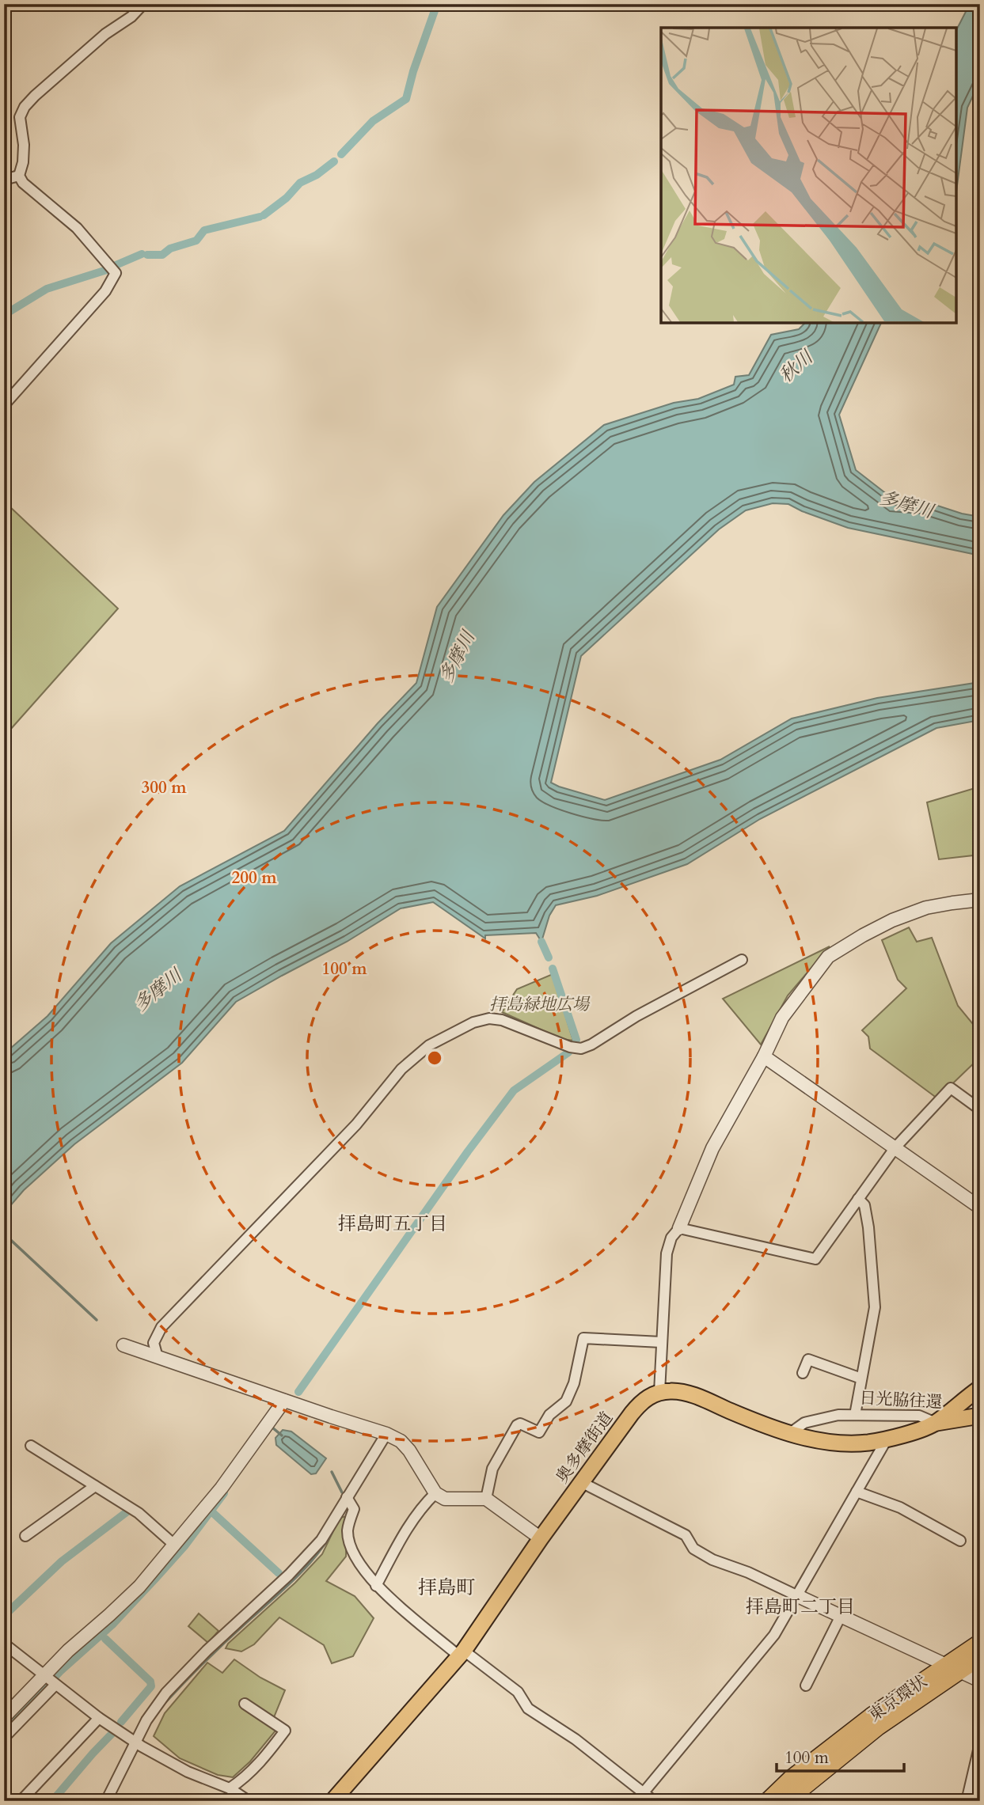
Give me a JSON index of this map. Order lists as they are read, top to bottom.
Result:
{
  "streets": {
    "highway": ["東京環状"],
    "main road": ["日光脇往還", "奥多摩街道"]
  },
  "districts": ["拝島町五丁目", "拝島町", "拝島町二丁目"],
  "water": ["秋川", "多摩川"],
  "parks": ["拝島緑地広場"],
  "scale_bar": "100 m",
  "rings": ["300 m", "200 m", "100 m"]
}
